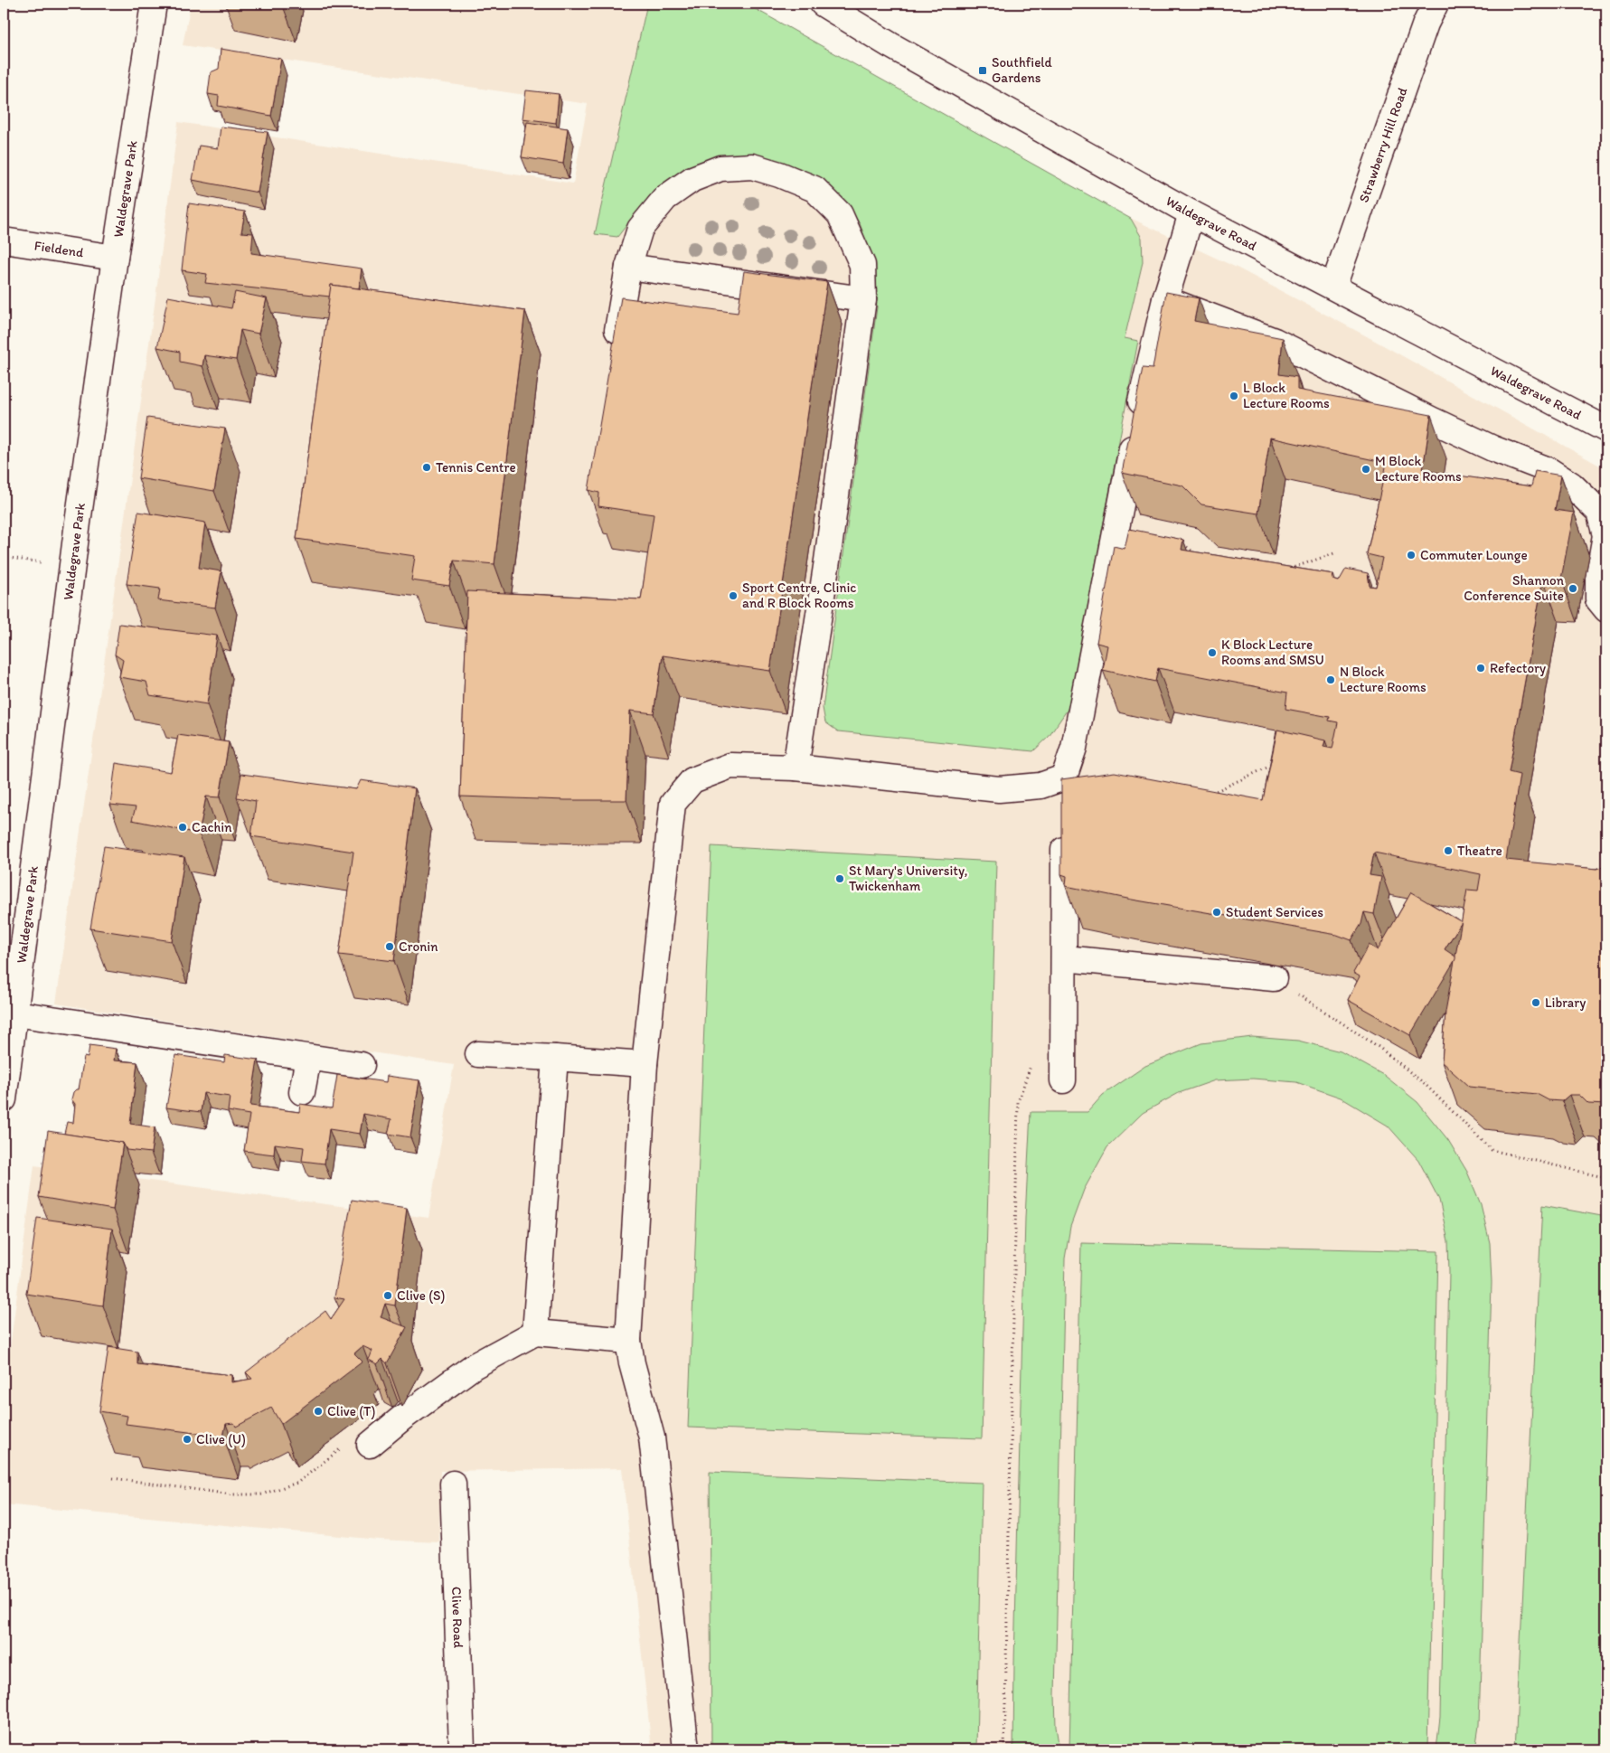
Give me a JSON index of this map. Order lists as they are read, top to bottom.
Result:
{
  "streets": {
    "street": [
      "Strawberry Hill Road",
      "Waldegrave Park",
      "Waldegrave Road",
      "Fieldend",
      "Clive Road"
    ]
  },
  "crossings": [
    ["Strawberry Hill Road", "Waldegrave Road"],
    ["Waldegrave Park", "Fieldend"]
  ],
  "places": {
    "transit": ["Southfield Gardens"],
    "other": [
      "L Block Lecture Rooms",
      "Tennis Centre",
      "M Block Lecture Rooms",
      "Commuter Lounge",
      "Shannon Conference Suite",
      "Sport Centre, Clinic and R Block Rooms",
      "K Block Lecture Rooms and SMSU",
      "Refectory",
      "N Block Lecture Rooms",
      "Cachin",
      "Theatre",
      "St Mary's University, Twickenham",
      "Student Services",
      "Cronin",
      "Library",
      "Clive (S)",
      "Clive (T)",
      "Clive (U)"
    ]
  }
}
